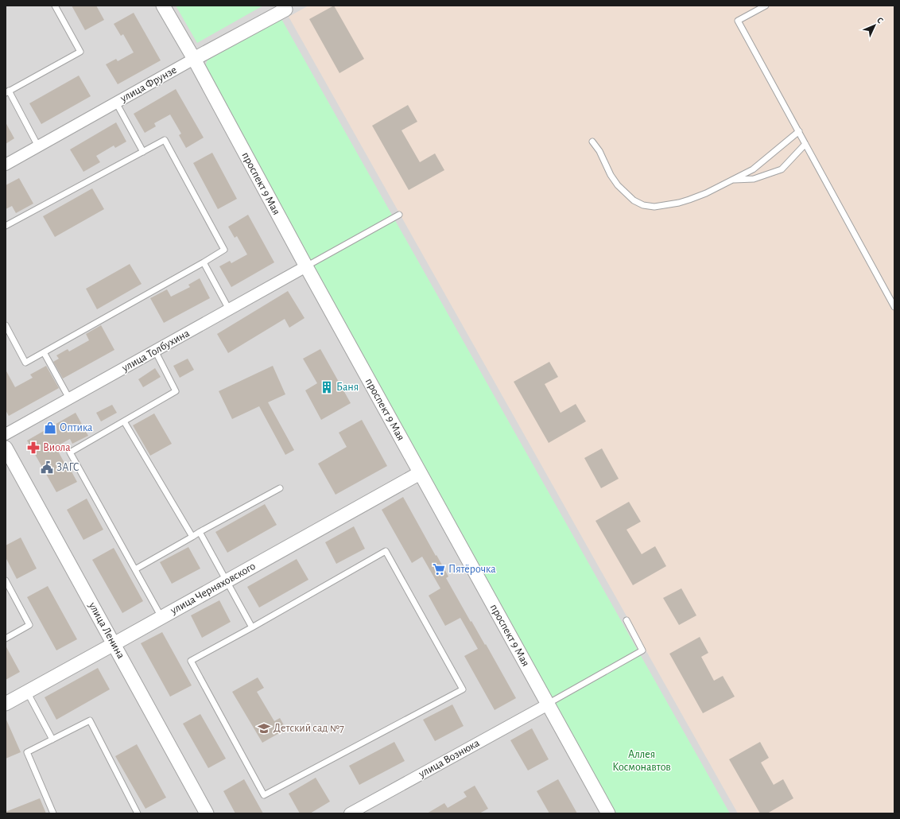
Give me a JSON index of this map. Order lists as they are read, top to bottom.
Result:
{
  "streets": {
    "street": [
      "улица Фрунзе",
      "проспект 9 Мая",
      "улица Толбухина",
      "улица Черняховского",
      "улица Ленина",
      "улица Вознюка"
    ]
  },
  "crossings": [
    ["улица Фрунзе", "проспект 9 Мая"],
    ["проспект 9 Мая", "улица Толбухина"],
    ["проспект 9 Мая", "улица Черняховского"],
    ["проспект 9 Мая", "улица Вознюка"],
    ["улица Черняховского", "улица Ленина"]
  ],
  "parks": ["Аллея Космонавтов"],
  "places": {
    "building": ["Баня"],
    "shop": ["Оптика"],
    "pharmacy": ["Виола"],
    "public building": ["ЗАГС"],
    "supermarket": ["Пятёрочка"],
    "school or university": ["Детский сад №7"]
  },
  "north": "top right"
}
